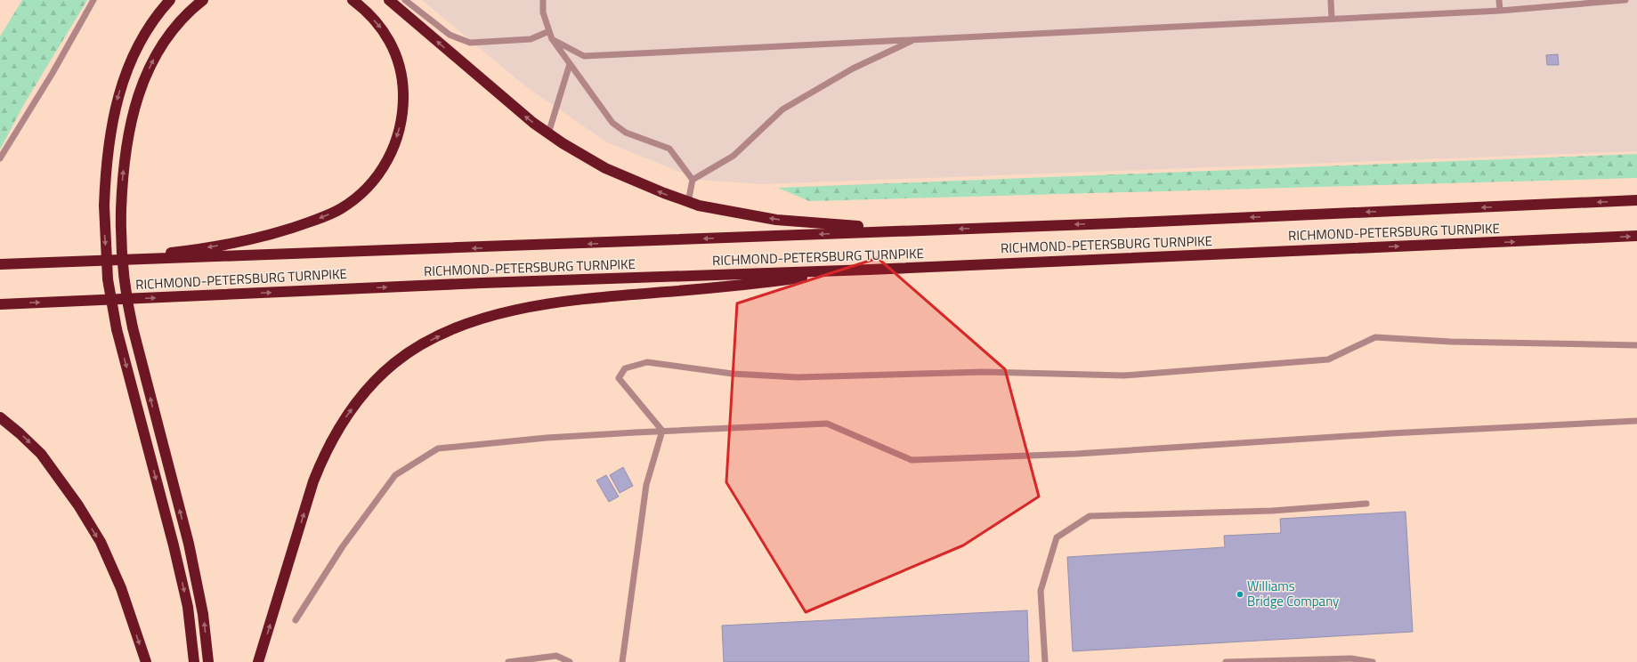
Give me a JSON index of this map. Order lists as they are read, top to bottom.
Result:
{
  "streets": {
    "highway": ["RICHMOND-PETERSBURG TURNPIKE"]
  },
  "places": ["Williams Bridge Company"]
}
